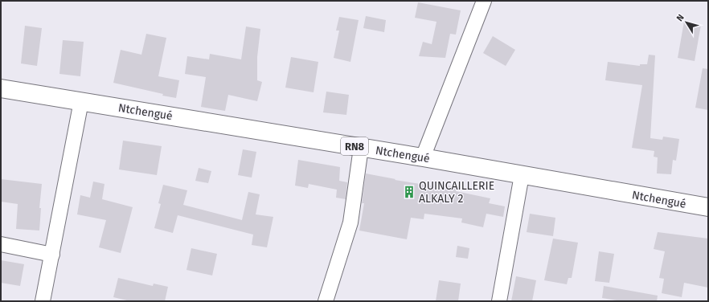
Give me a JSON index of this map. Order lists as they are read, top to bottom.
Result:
{
  "streets": {
    "main road": ["Ntchengué", "RN8"]
  },
  "places": {
    "building": ["QUINCAILLERIE ALKALY 2"]
  },
  "north": "top left"
}
